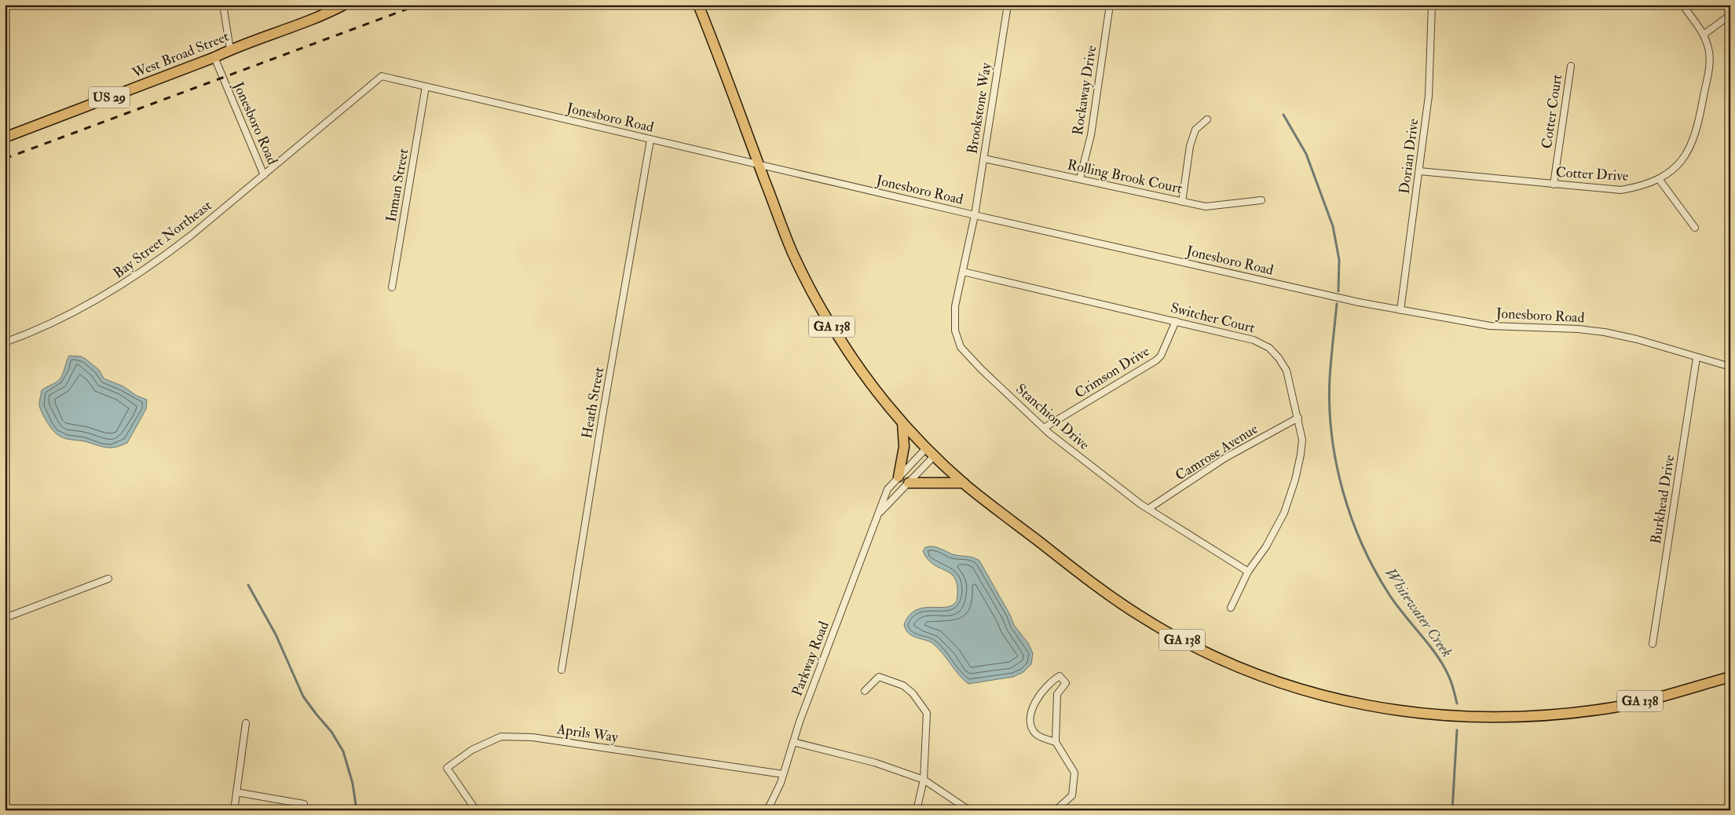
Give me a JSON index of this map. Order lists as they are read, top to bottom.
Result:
{
  "streets": {
    "main road": ["West Broad Street", "US 29", "GA 138"],
    "street": [
      "Rockaway Drive",
      "Brookstone Way",
      "Cotter Court",
      "Jonesboro Road",
      "Dorian Drive",
      "Cotter Drive",
      "Rolling Brook Court",
      "Inman Street",
      "Bay Street Northeast",
      "Switcher Court",
      "Crimson Drive",
      "Heath Street",
      "Stanchion Drive",
      "Camrose Avenue",
      "Burkhead Drive",
      "Parkway Road",
      "Aprils Way"
    ]
  },
  "crossings": [
    ["West Broad Street", "Jonesboro Road"],
    ["Rockaway Drive", "Rolling Brook Court"],
    ["Brookstone Way", "Jonesboro Road"],
    ["Brookstone Way", "Rolling Brook Court"],
    ["Brookstone Way", "Stanchion Drive"],
    ["Cotter Court", "Cotter Drive"],
    ["Jonesboro Road", "Dorian Drive"],
    ["Jonesboro Road", "Inman Street"],
    ["Jonesboro Road", "Bay Street Northeast"],
    ["Jonesboro Road", "GA 138"],
    ["Jonesboro Road", "Heath Street"],
    ["Jonesboro Road", "Stanchion Drive"],
    ["Jonesboro Road", "Burkhead Drive"],
    ["Dorian Drive", "Cotter Drive"],
    ["Switcher Court", "Crimson Drive"],
    ["Switcher Court", "Stanchion Drive"],
    ["Switcher Court", "Camrose Avenue"],
    ["GA 138", "Parkway Road"],
    ["Crimson Drive", "Stanchion Drive"],
    ["Stanchion Drive", "Camrose Avenue"],
    ["Parkway Road", "Aprils Way"]
  ],
  "water": ["Whitewater Creek"]
}
